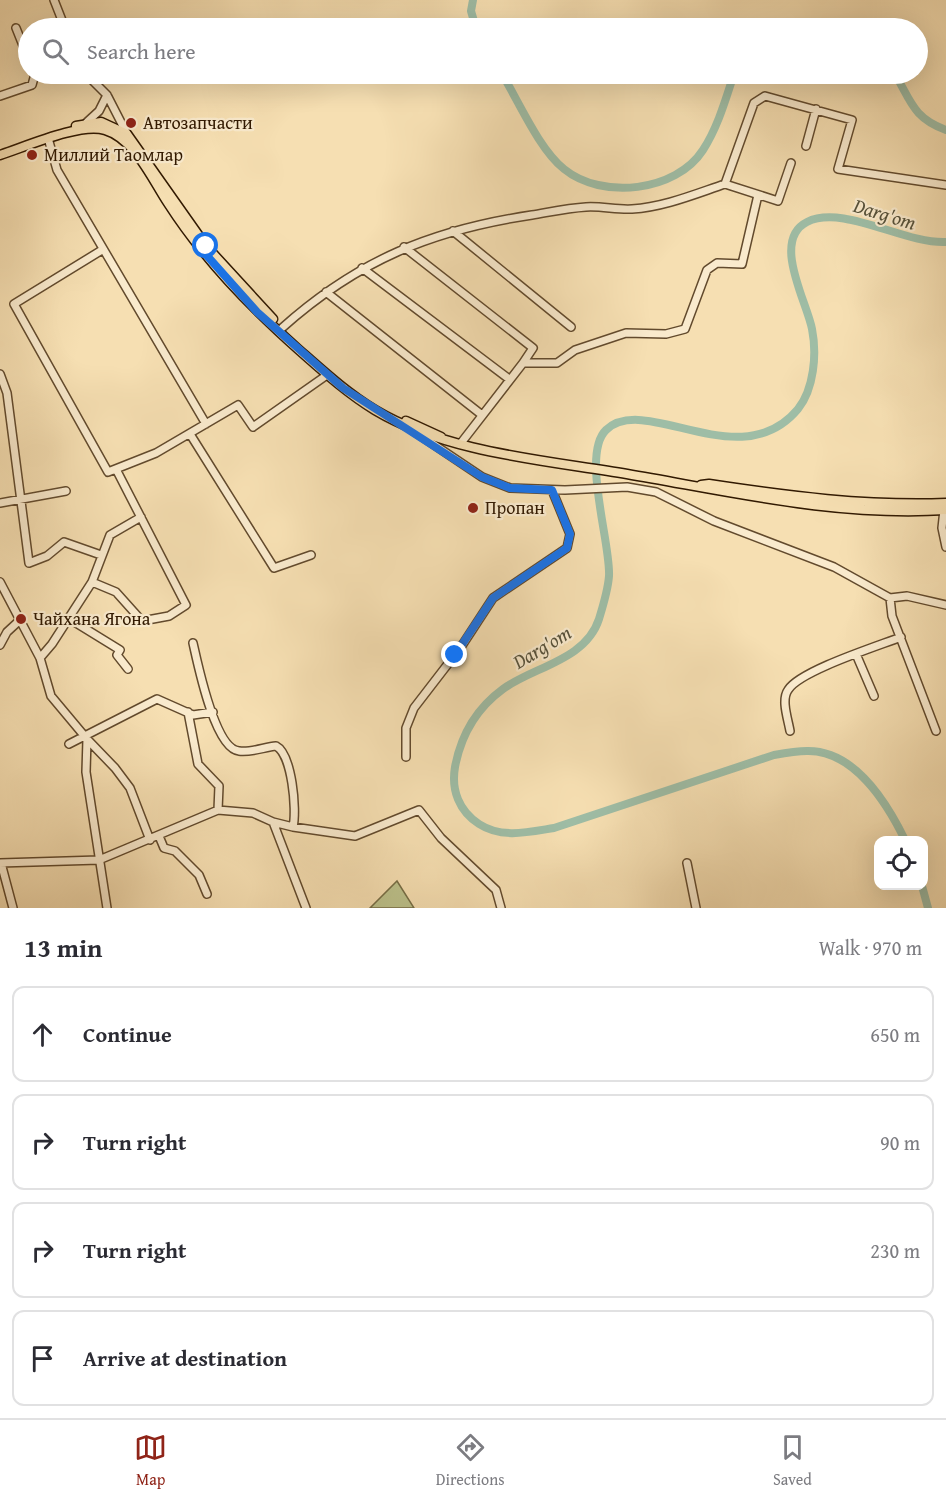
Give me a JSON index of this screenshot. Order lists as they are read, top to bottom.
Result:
{
  "water": ["Darg'om"],
  "places": [
    "Автозапчасти",
    "Миллий Таомлар",
    "Пропан",
    "Чайхана Ягона"
  ],
  "page": {
    "search": "Search here",
    "heading": ["13 min", "Walk · 970 m"],
    "list": [
      ["Continue", "650 m"],
      ["Turn right", "90 m"],
      ["Turn right", "230 m"],
      "Arrive at destination"
    ],
    "nav": ["Map", "Directions", "Saved"]
  }
}
